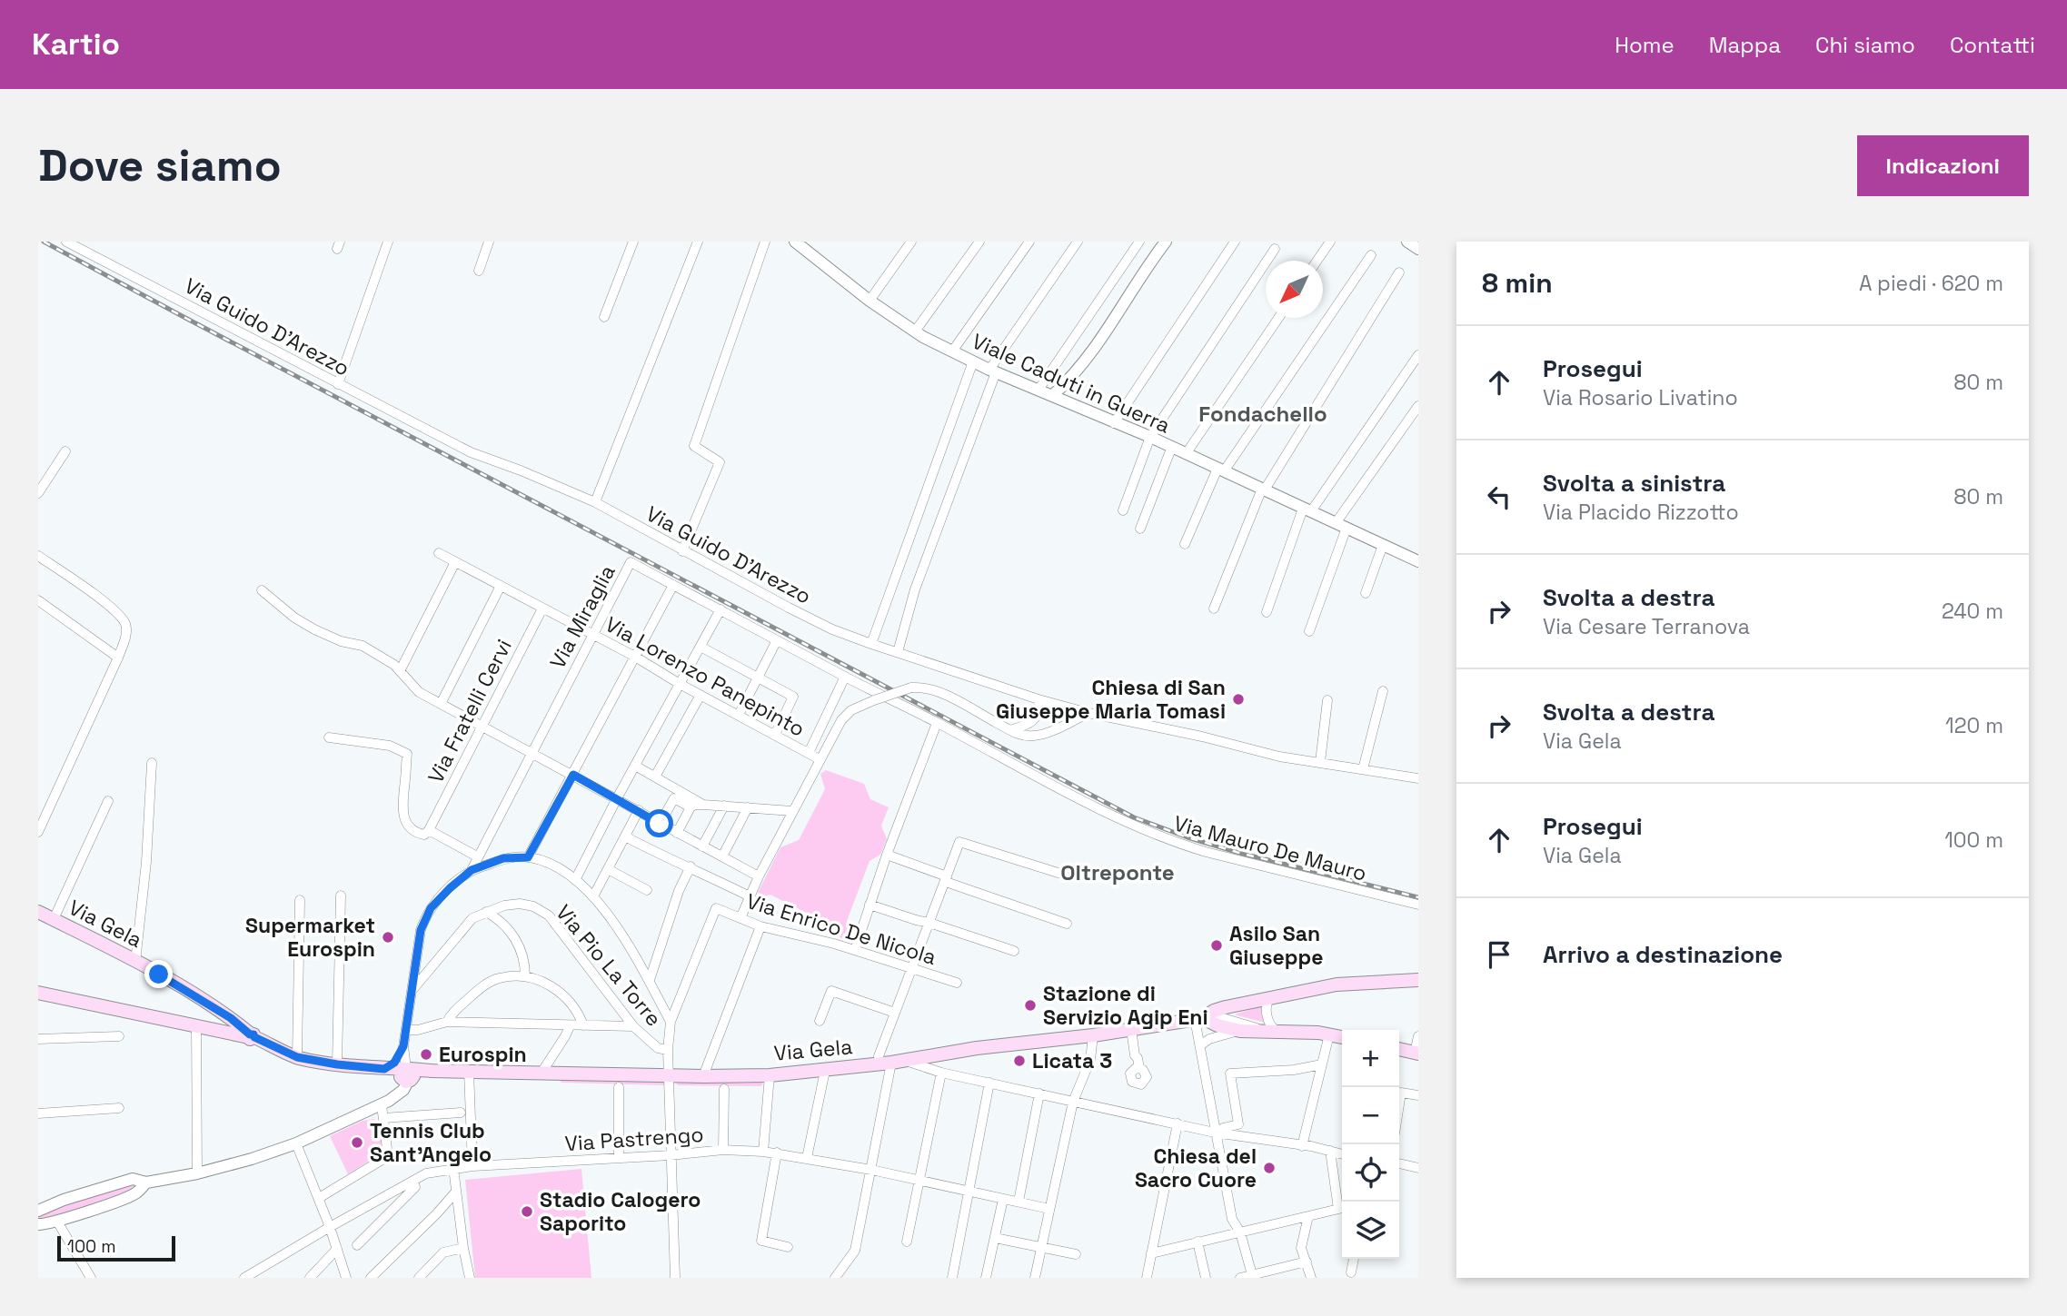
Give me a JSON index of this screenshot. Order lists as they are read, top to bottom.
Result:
{
  "streets": {
    "main road": ["Via Gela"],
    "street": [
      "Via Guido D'Arezzo",
      "Viale Caduti in Guerra",
      "Via Miraglia",
      "Via Lorenzo Panepinto",
      "Via Fratelli Cervi",
      "Via Mauro De Mauro",
      "Via Enrico De Nicola",
      "Via Pio La Torre",
      "Via Pastrengo"
    ]
  },
  "crossings": [
    ["Via Miraglia", "Via Lorenzo Panepinto"],
    ["Via Miraglia", "Via Mauro De Mauro"],
    ["Via Lorenzo Panepinto", "Via Fratelli Cervi"]
  ],
  "districts": ["Fondachello", "Oltreponte"],
  "places": [
    "Chiesa di San Giuseppe Maria Tomasi",
    "Supermarket Eurospin",
    "Asilo San Giuseppe",
    "Stazione di Servizio Agip Eni",
    "Eurospin",
    "Licata 3",
    "Tennis Club Sant'Angelo",
    "Chiesa del Sacro Cuore",
    "Stadio Calogero Saporito"
  ],
  "scale_bar": "100 m",
  "north": "bottom left",
  "page": {
    "header": "Kartio",
    "nav": [
      "Home",
      "Mappa",
      "Chi siamo",
      "Contatti"
    ],
    "buttons": "Indicazioni",
    "title": "Dove siamo",
    "heading": ["8 min", "A piedi · 620 m"],
    "list": [
      ["Prosegui", "Via Rosario Livatino", "80 m"],
      ["Svolta a sinistra", "Via Placido Rizzotto", "80 m"],
      ["Svolta a destra", "Via Cesare Terranova", "240 m"],
      ["Svolta a destra", "Via Gela", "120 m"],
      ["Prosegui", "Via Gela", "100 m"],
      "Arrivo a destinazione"
    ],
    "map_buttons": ["+", "−"],
    "scale": "100 m"
  }
}
